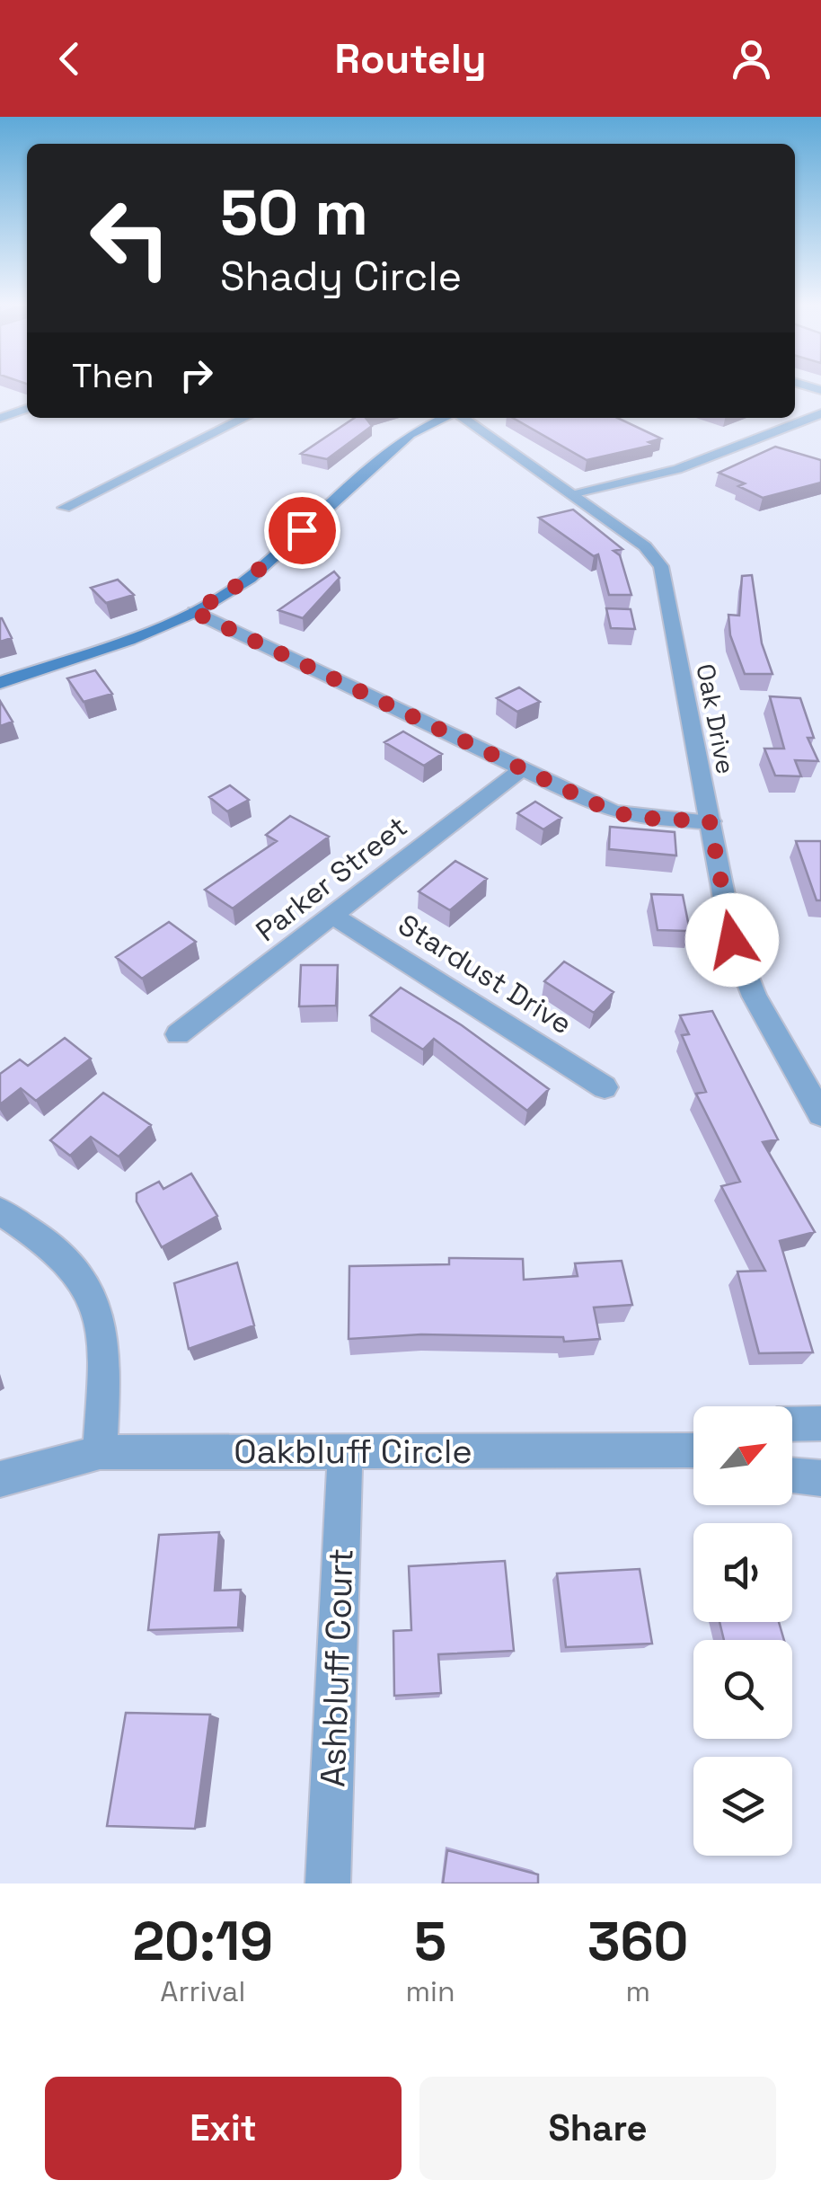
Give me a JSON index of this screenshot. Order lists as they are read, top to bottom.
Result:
{
  "streets": {
    "street": [
      "Oak Drive",
      "Parker Street",
      "Stardust Drive",
      "Oakbluff Circle",
      "Ashbluff Court"
    ]
  },
  "crossings": [
    ["Parker Street", "Stardust Drive"],
    ["Oakbluff Circle", "Ashbluff Court"]
  ],
  "north": "top right",
  "page": {
    "header": "Routely",
    "turn": ["50 m", "Shady Circle"],
    "then": "Then",
    "eta": [
      "20:19",
      "Arrival",
      "5",
      "min",
      "360",
      "m"
    ],
    "buttons": ["Exit", "Share"]
  }
}
